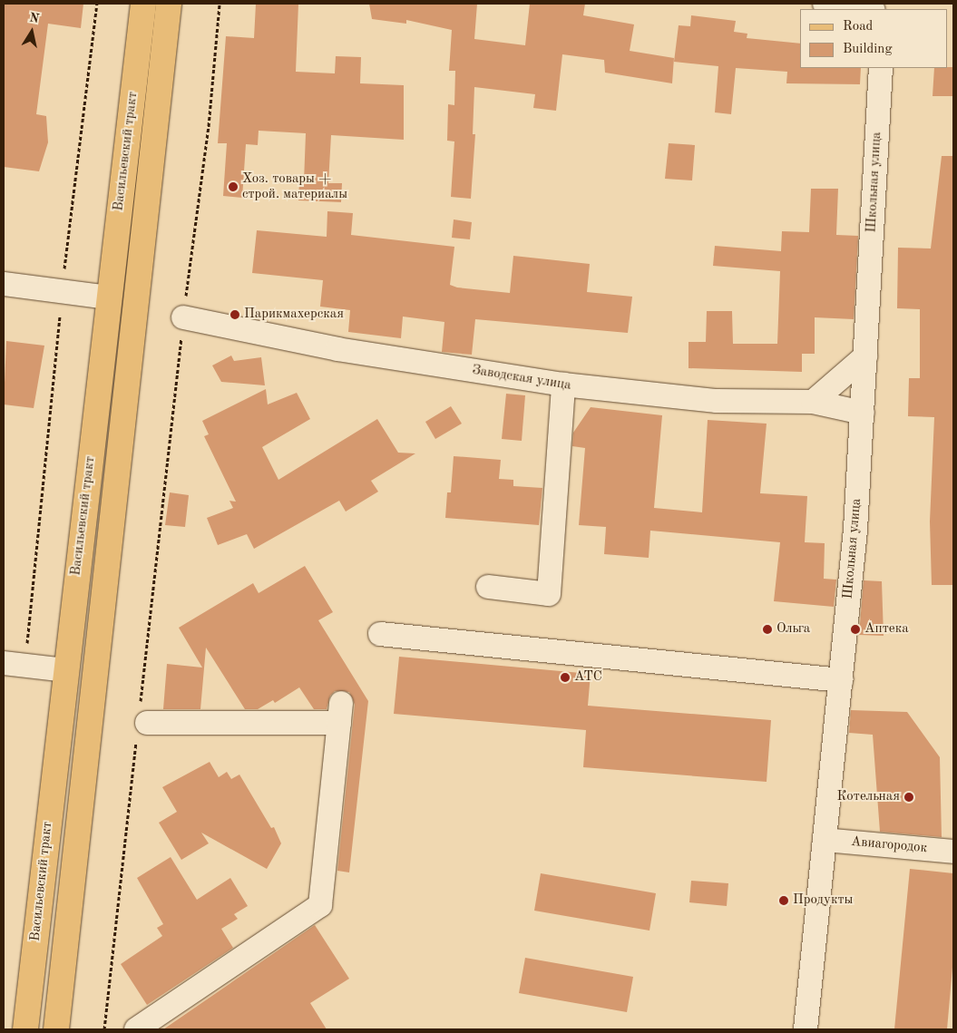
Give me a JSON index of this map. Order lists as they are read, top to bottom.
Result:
{
  "streets": {
    "main road": ["Васильевский тракт"],
    "street": ["Школьная улица", "Заводская улица", "Авиагородок"]
  },
  "crossings": [
    ["Школьная улица", "Заводская улица"],
    ["Школьная улица", "Авиагородок"]
  ],
  "places": [
    "Хоз. товары + строй. материалы",
    "Парикмахерская",
    "Ольга",
    "Аптека",
    "АТС",
    "Котельная",
    "Продукты"
  ],
  "legend": ["Road", "Building"],
  "north": "top"
}
